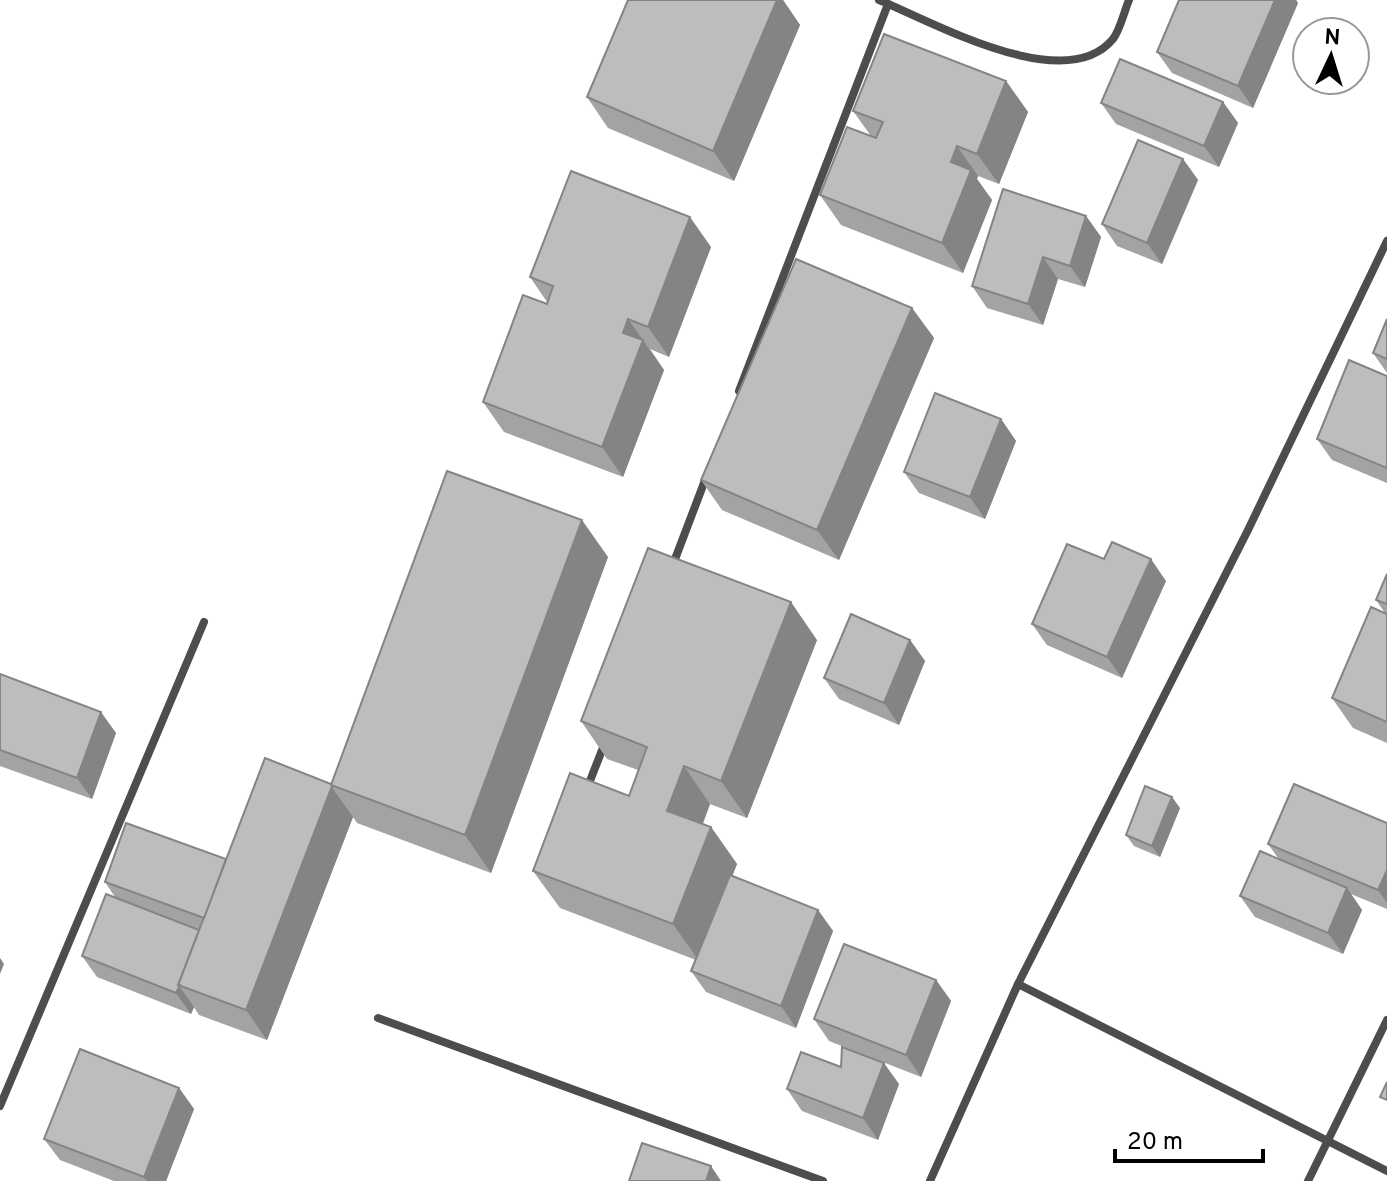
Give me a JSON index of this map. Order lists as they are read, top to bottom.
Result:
{
  "scale_bar": "20 m",
  "north": "top"
}
